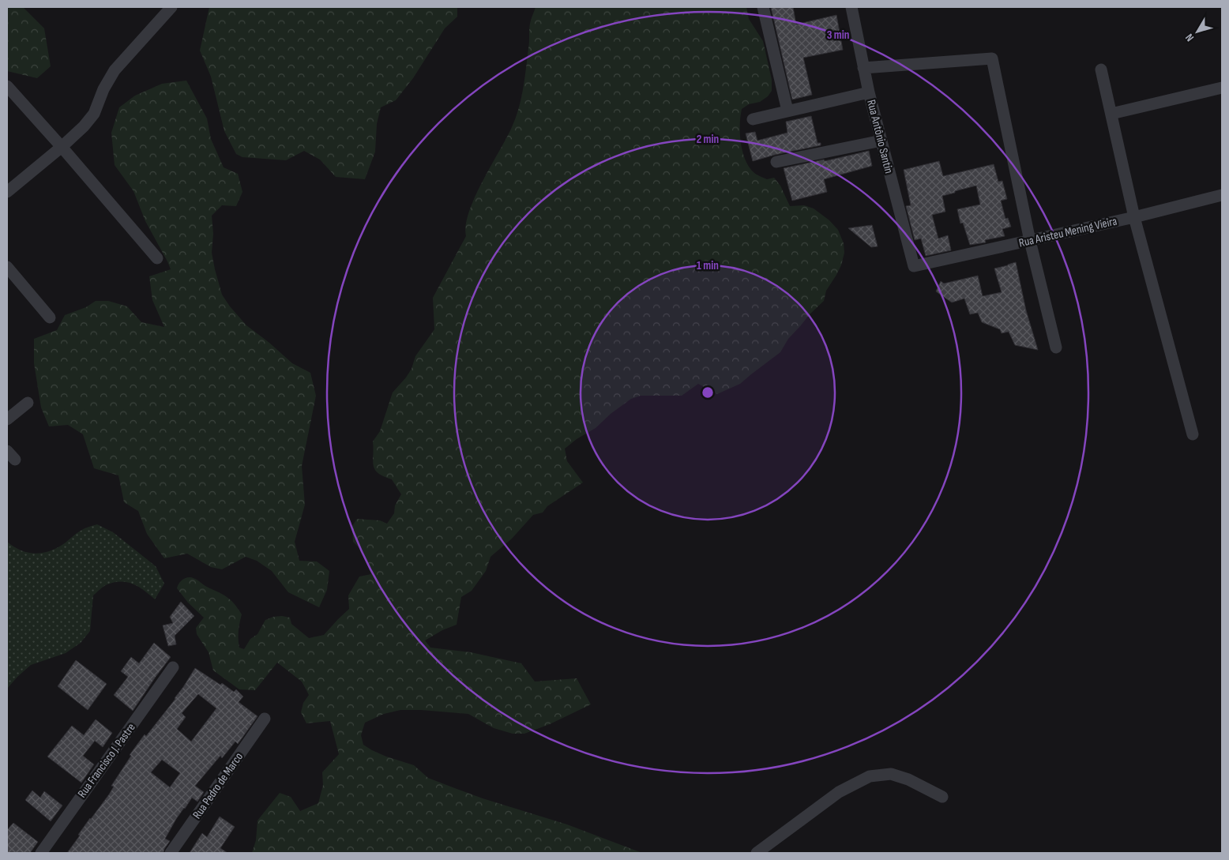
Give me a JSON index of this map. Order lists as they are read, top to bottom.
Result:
{
  "streets": {
    "street": [
      "Rua Antônio Santin",
      "Rua Aristeu Mening Vieira",
      "Rua Francisco J. Pastre",
      "Rua Pedro de Marco"
    ]
  },
  "crossings": [
    ["Rua Antônio Santin", "Rua Aristeu Mening Vieira"]
  ],
  "north": "bottom left",
  "rings": ["3 min", "2 min", "1 min"]
}
